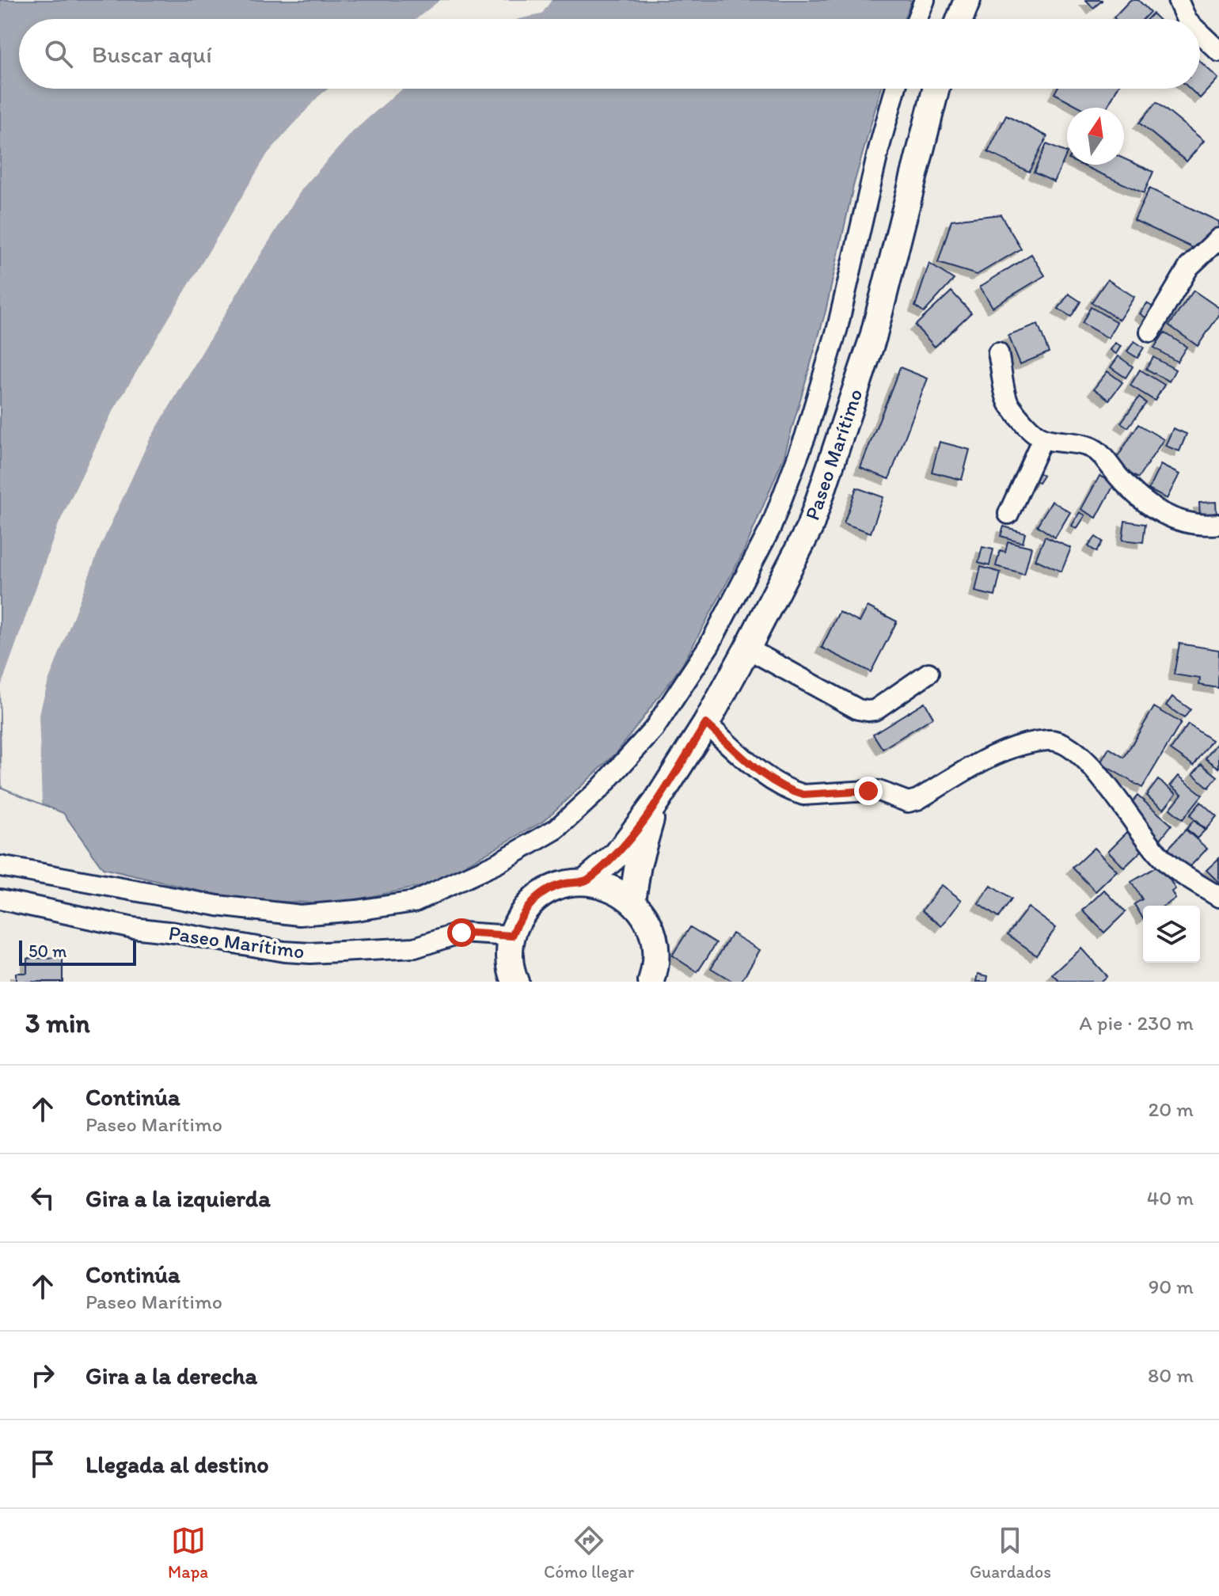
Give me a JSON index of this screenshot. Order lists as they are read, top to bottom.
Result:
{
  "streets": {
    "main road": ["Paseo Marítimo"]
  },
  "scale_bar": "50 m",
  "north": "top",
  "page": {
    "search": "Buscar aquí",
    "scale": "50 m",
    "heading": ["3 min", "A pie · 230 m"],
    "list": [
      ["Continúa", "Paseo Marítimo", "20 m"],
      ["Gira a la izquierda", "40 m"],
      ["Continúa", "Paseo Marítimo", "90 m"],
      ["Gira a la derecha", "80 m"],
      "Llegada al destino"
    ],
    "nav": ["Mapa", "Cómo llegar", "Guardados"]
  }
}
